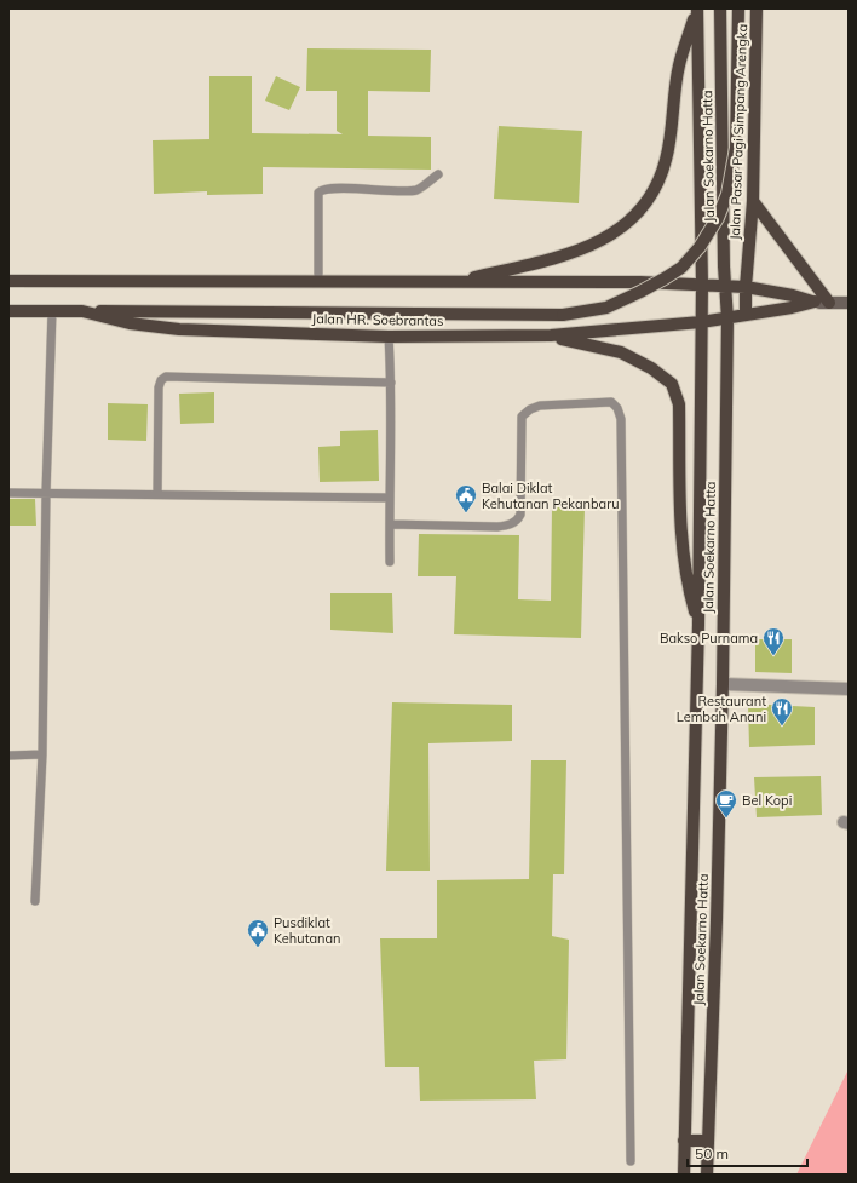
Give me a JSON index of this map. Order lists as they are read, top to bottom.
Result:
{
  "streets": {
    "main road": ["Jalan Pasar Pagi Simpang Arengka", "Jalan Soekarno Hatta", "Jalan HR. Soebrantas"]
  },
  "crossings": [
    ["Jalan Pasar Pagi Simpang Arengka", "Jalan HR. Soebrantas"],
    ["Jalan Soekarno Hatta", "Jalan HR. Soebrantas"]
  ],
  "places": {
    "public building": ["Balai Diklat Kehutanan Pekanbaru", "Pusdiklat Kehutanan"],
    "restaurant": ["Bakso Purnama", "Restaurant Lembah Anani"],
    "cafe": ["Bel Kopi"]
  },
  "scale_bar": "50 m"
}
